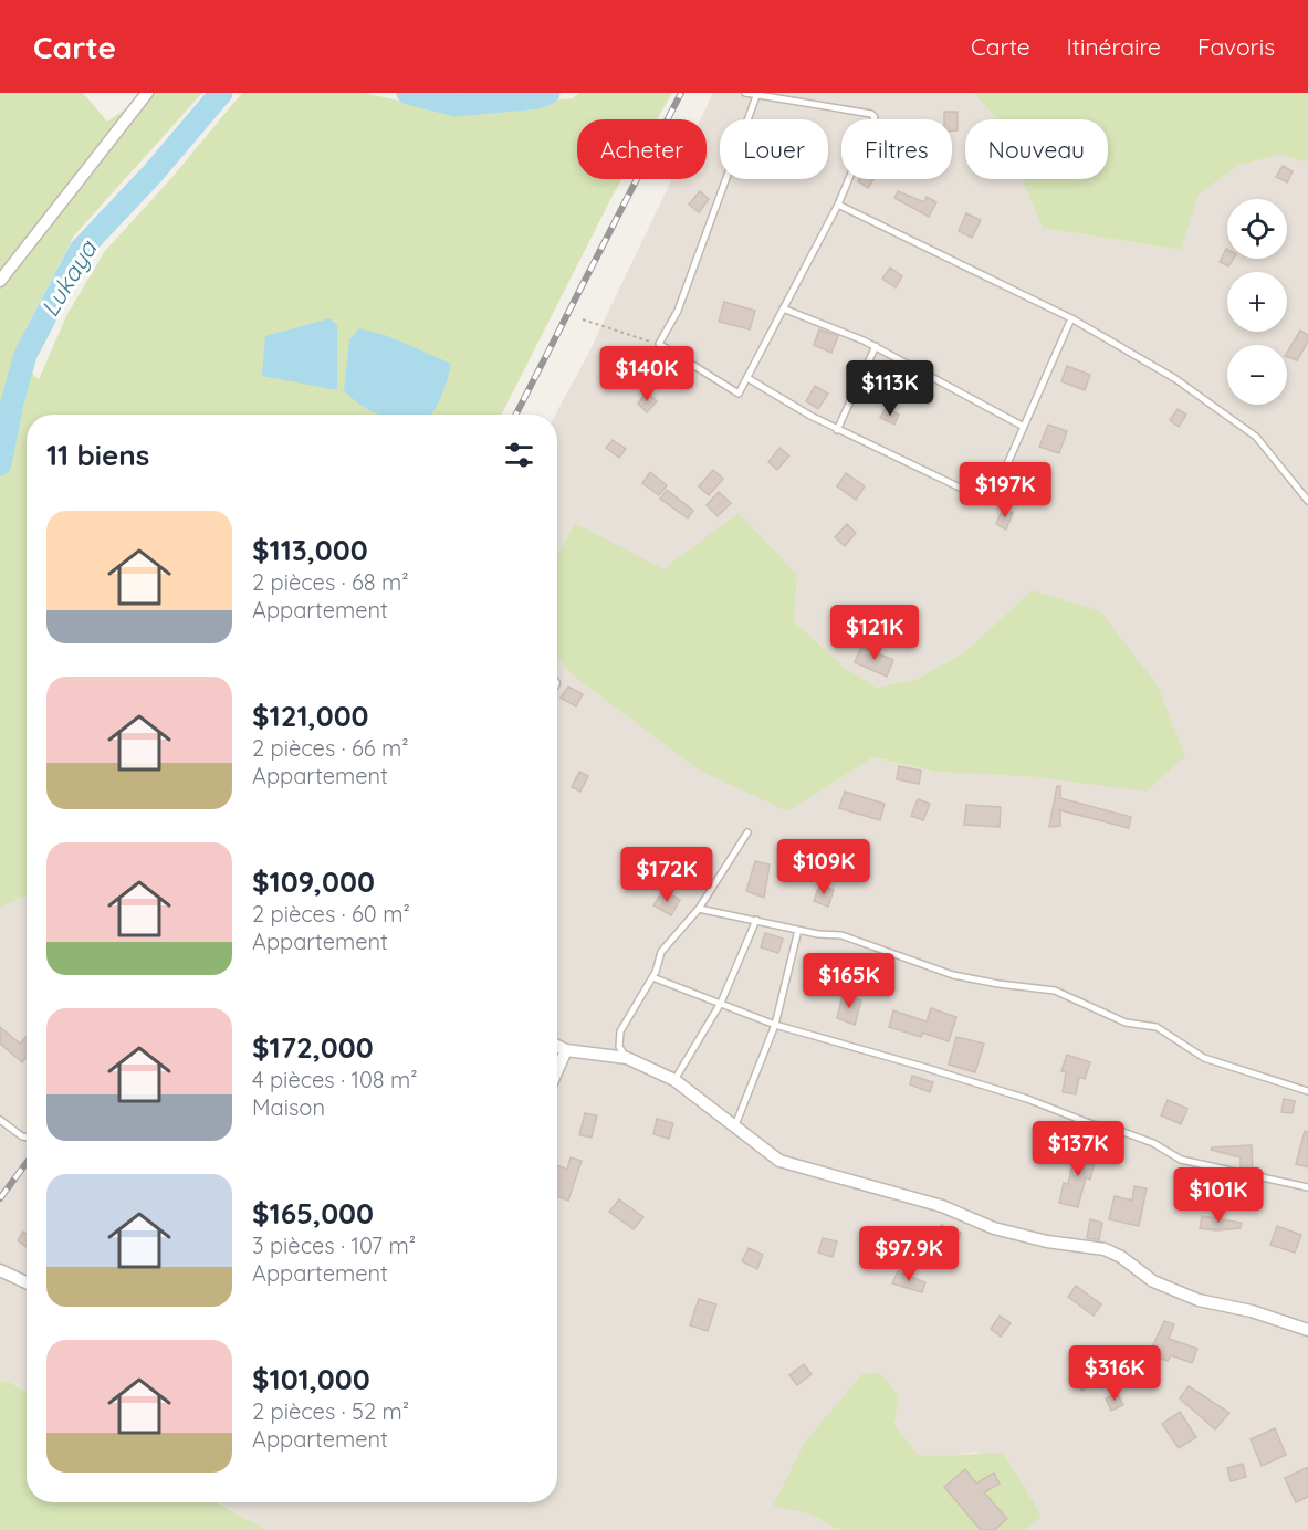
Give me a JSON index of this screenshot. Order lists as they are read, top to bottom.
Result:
{
  "water": ["Lukaya"],
  "page": {
    "header": "Carte",
    "nav": ["Carte", "Itinéraire", "Favoris"],
    "chip": [
      "Acheter",
      "Louer",
      "Filtres",
      "Nouveau"
    ],
    "map_buttons": ["+", "−"],
    "price": [
      "$140K",
      "$113K",
      "$197K",
      "$121K",
      "$109K",
      "$172K",
      "$165K",
      "$137K",
      "$101K",
      "$97.9K",
      "$316K"
    ],
    "heading": "11 biens",
    "list": [
      {
        "name": "$113,000",
        "note": "2 pièces · 68 m² · Appartement"
      },
      {
        "name": "$121,000",
        "note": "2 pièces · 66 m² · Appartement"
      },
      {
        "name": "$109,000",
        "note": "2 pièces · 60 m² · Appartement"
      },
      {
        "name": "$172,000",
        "note": "4 pièces · 108 m² · Maison"
      },
      {
        "name": "$165,000",
        "note": "3 pièces · 107 m² · Appartement"
      },
      {
        "name": "$101,000",
        "note": "2 pièces · 52 m² · Appartement"
      }
    ]
  }
}
